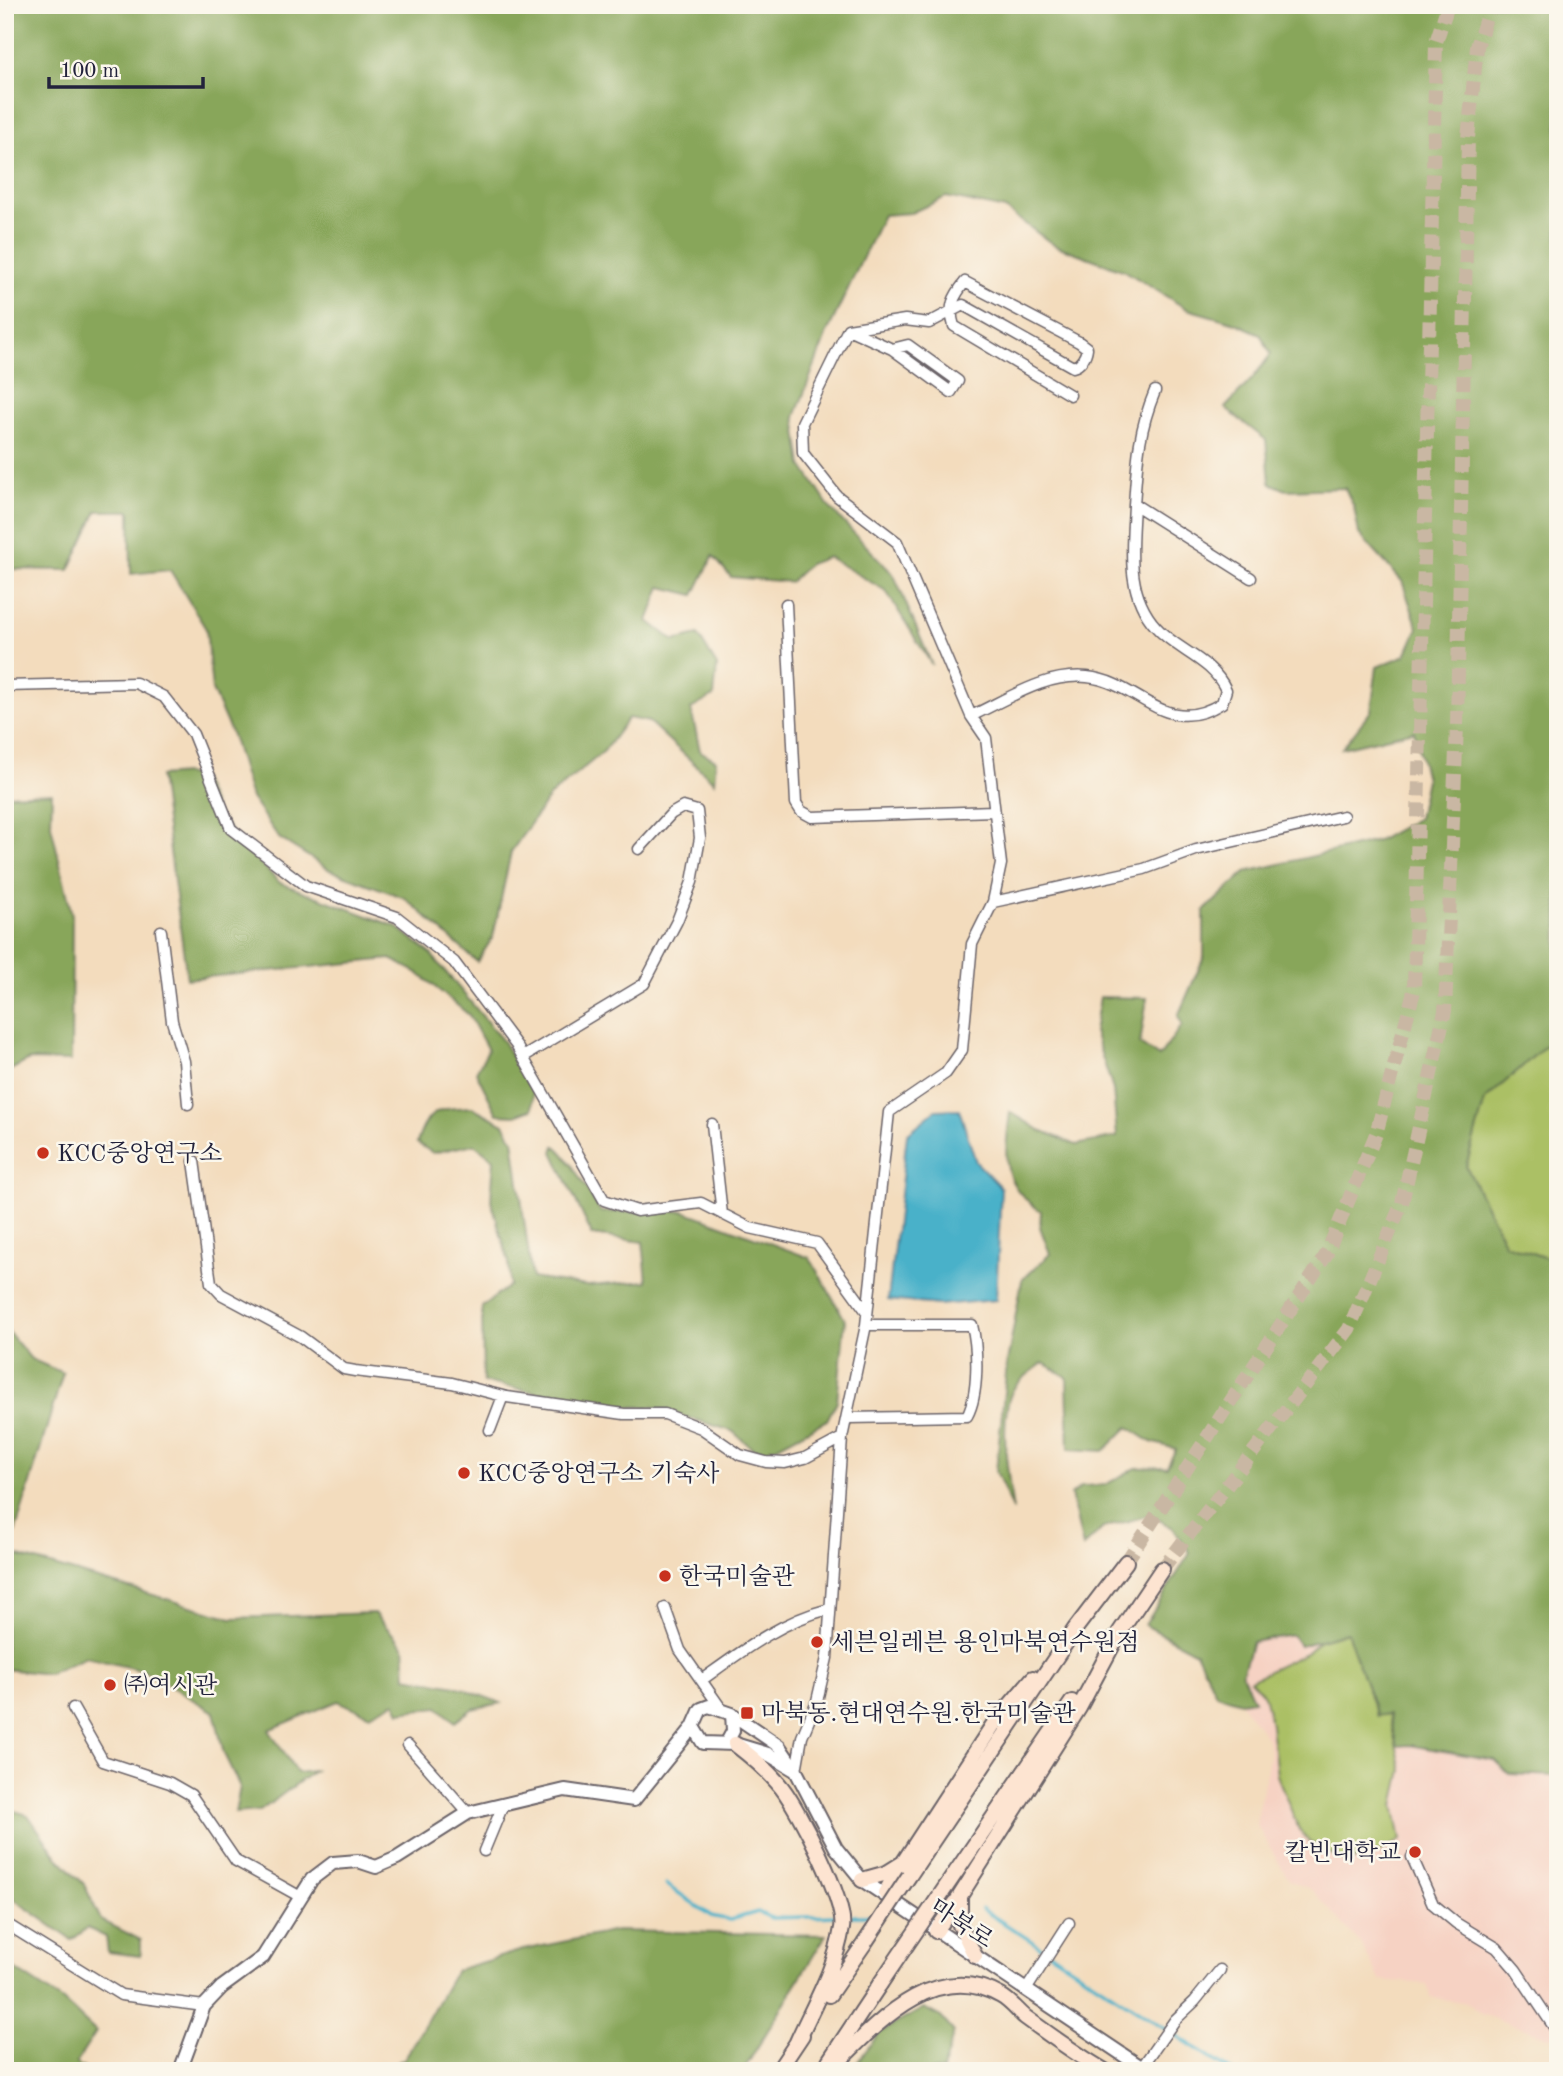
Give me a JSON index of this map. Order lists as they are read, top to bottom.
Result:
{
  "streets": {
    "street": ["마북로"]
  },
  "places": {
    "other": [
      "KCC중앙연구소",
      "KCC중앙연구소 기숙사",
      "한국미술관",
      "세븐일레븐 용인마북연수원점",
      "㈜여시관",
      "칼빈대학교"
    ],
    "transit": ["마북동.현대연수원.한국미술관"]
  },
  "scale_bar": "100 m"
}
